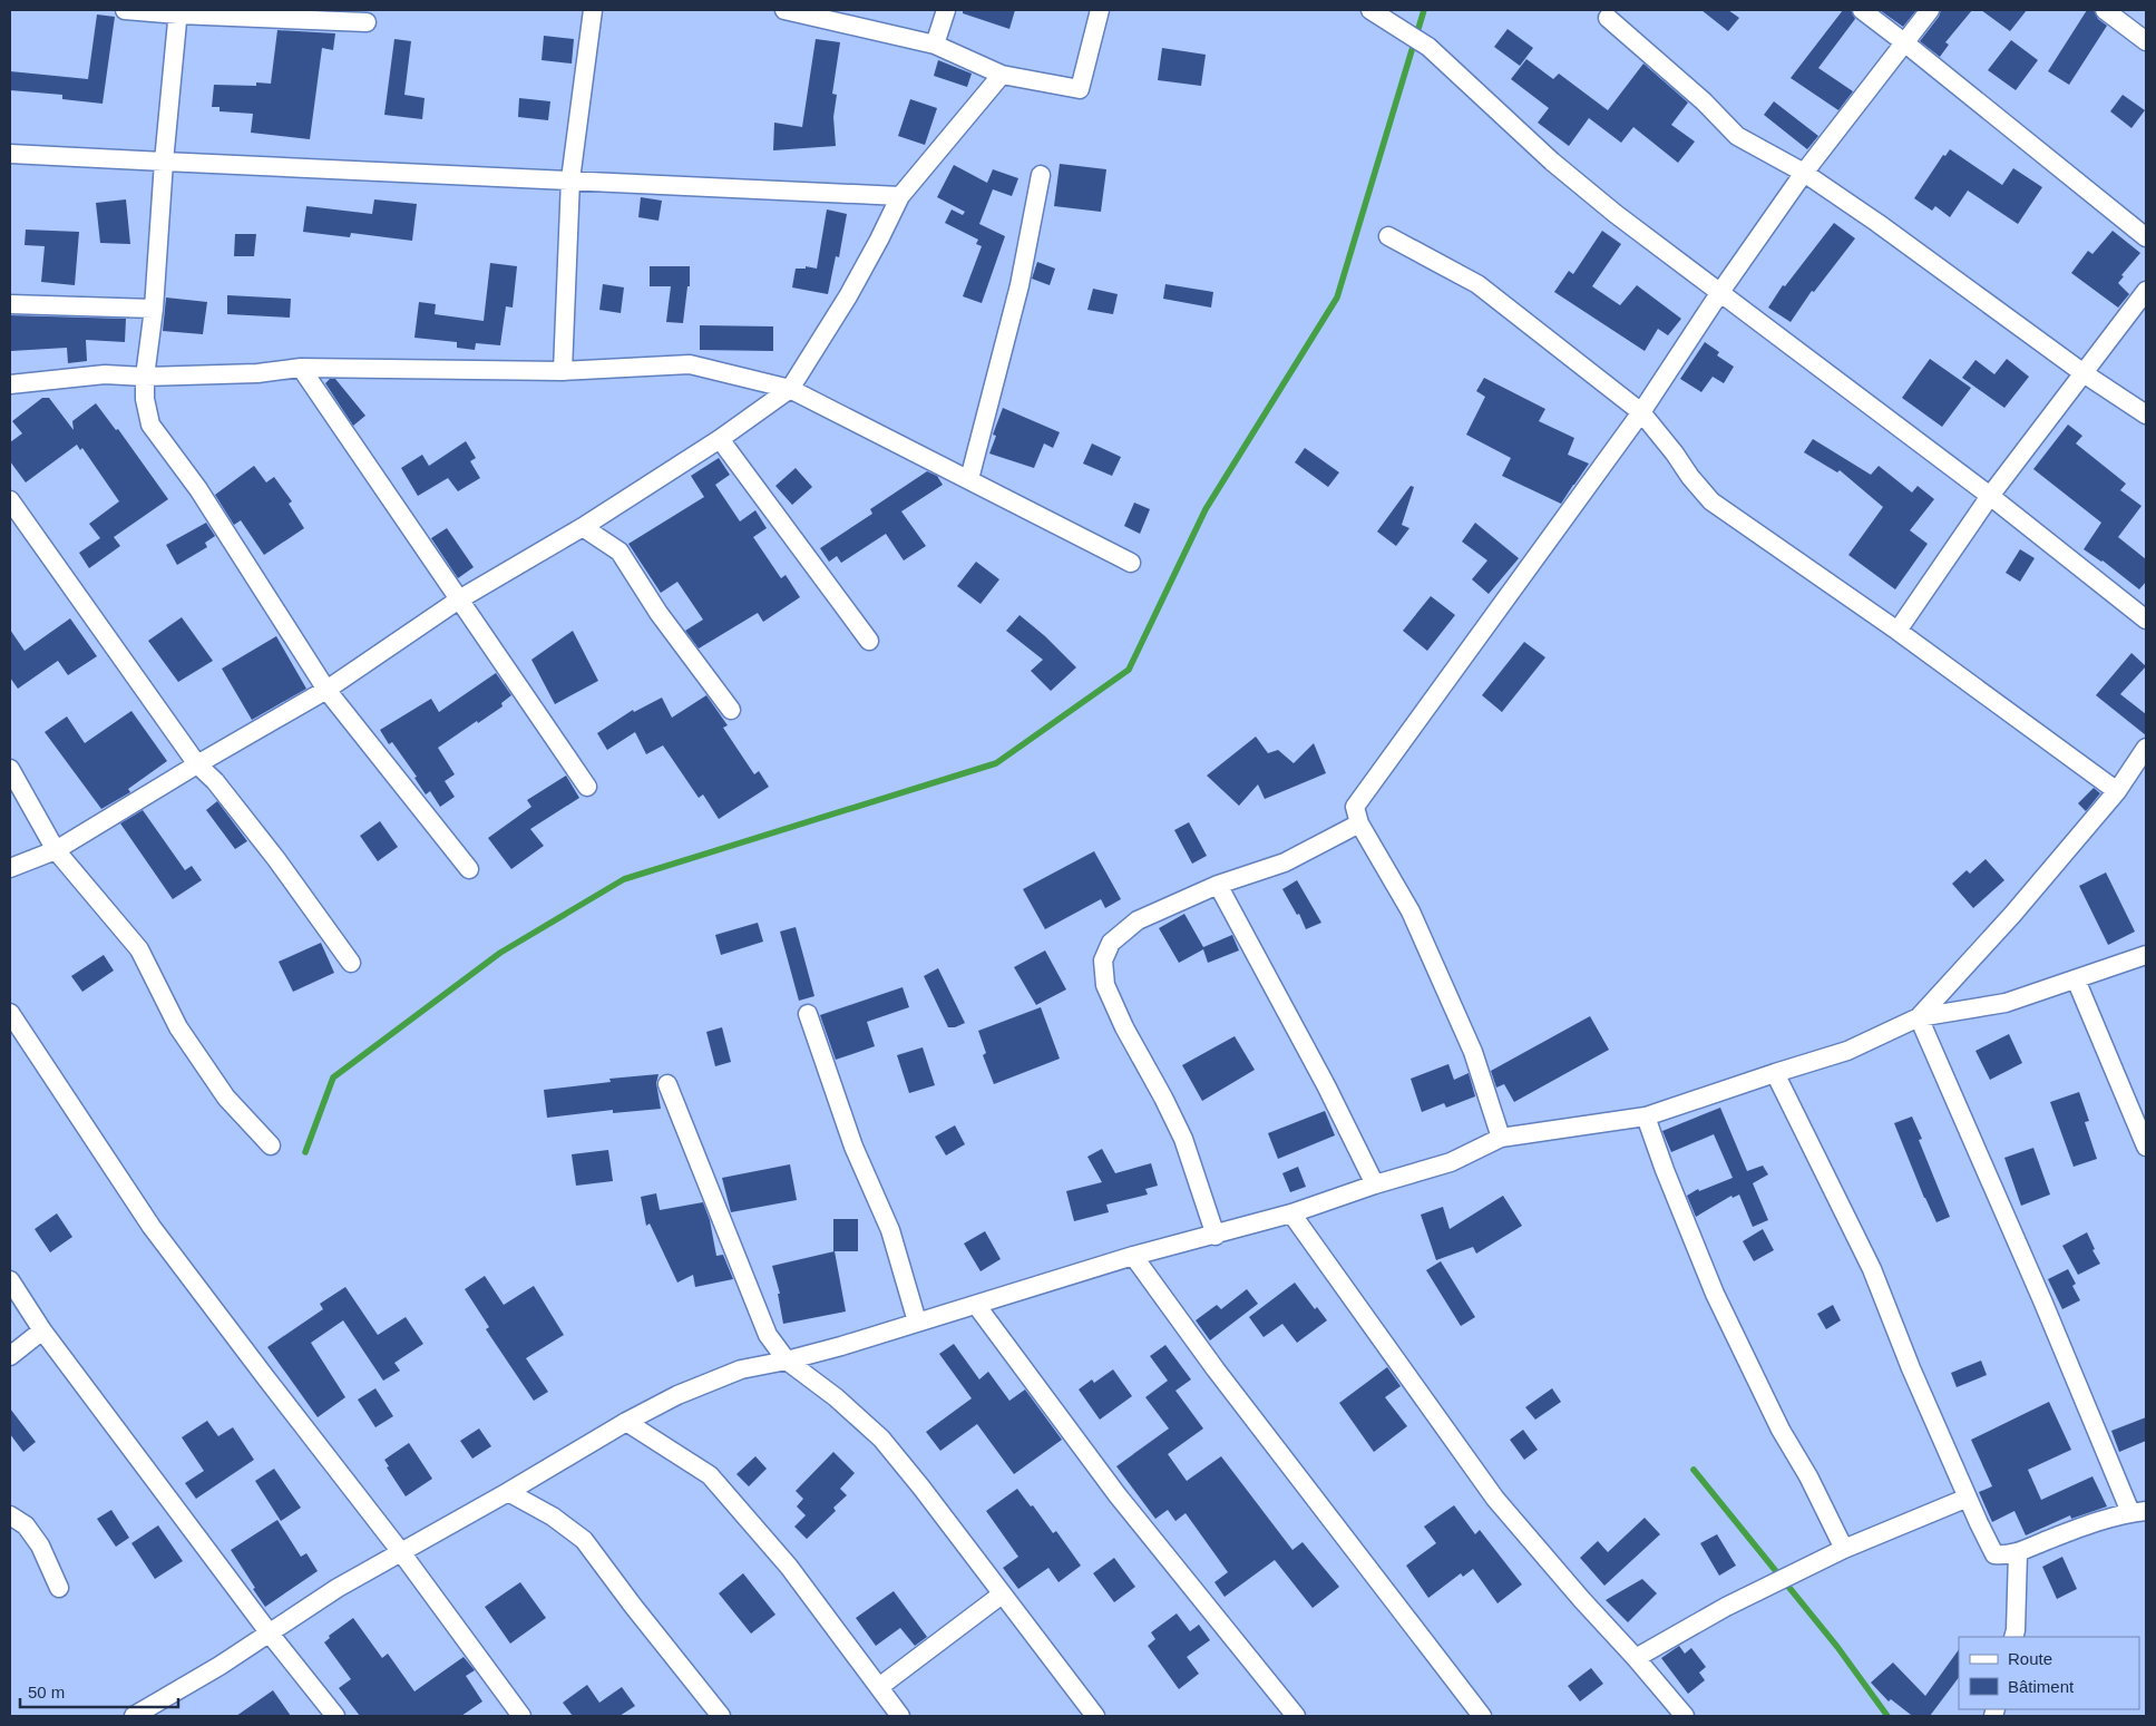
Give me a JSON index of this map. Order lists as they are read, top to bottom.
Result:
{
  "legend": ["Route", "Bâtiment"],
  "scale_bar": "50 m"
}
